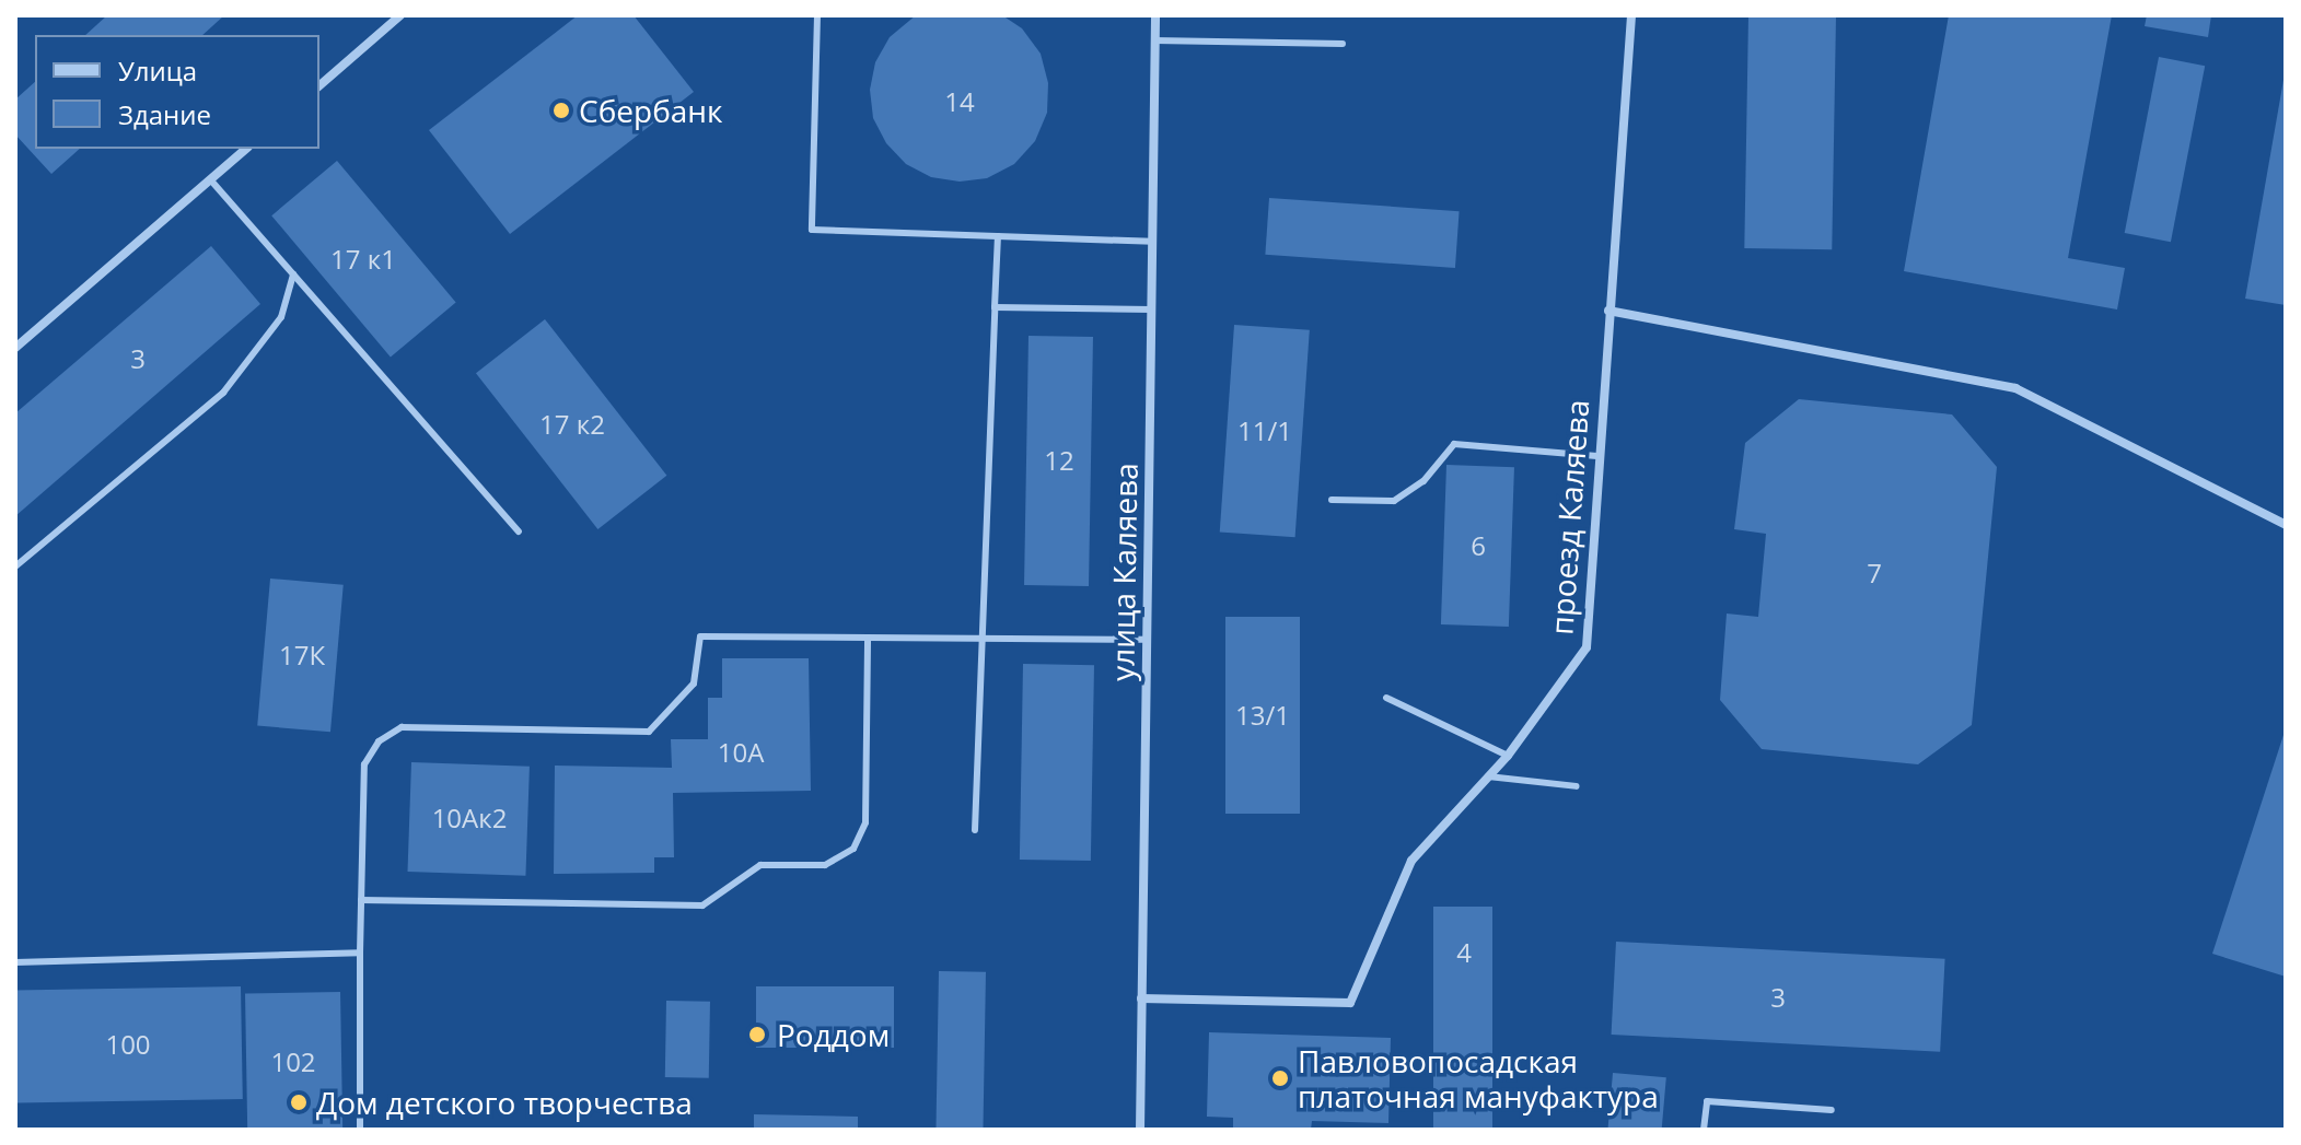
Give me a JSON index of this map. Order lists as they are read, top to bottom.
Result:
{
  "streets": {
    "street": ["проезд Каляева", "улица Каляева"]
  },
  "crossings": [
    ["проезд Каляева", "улица Каляева"]
  ],
  "places": [
    "Сбербанк",
    "Роддом",
    "Павловопосадская платочная мануфактура",
    "Дом детского творчества"
  ],
  "house_numbers": [
    "14",
    "17 к1",
    "3",
    "17 к2",
    "11/1",
    "12",
    "6",
    "7",
    "17К",
    "13/1",
    "10А",
    "10Ак2",
    "4",
    "3",
    "100",
    "102"
  ],
  "legend": ["Улица", "Здание"]
}
